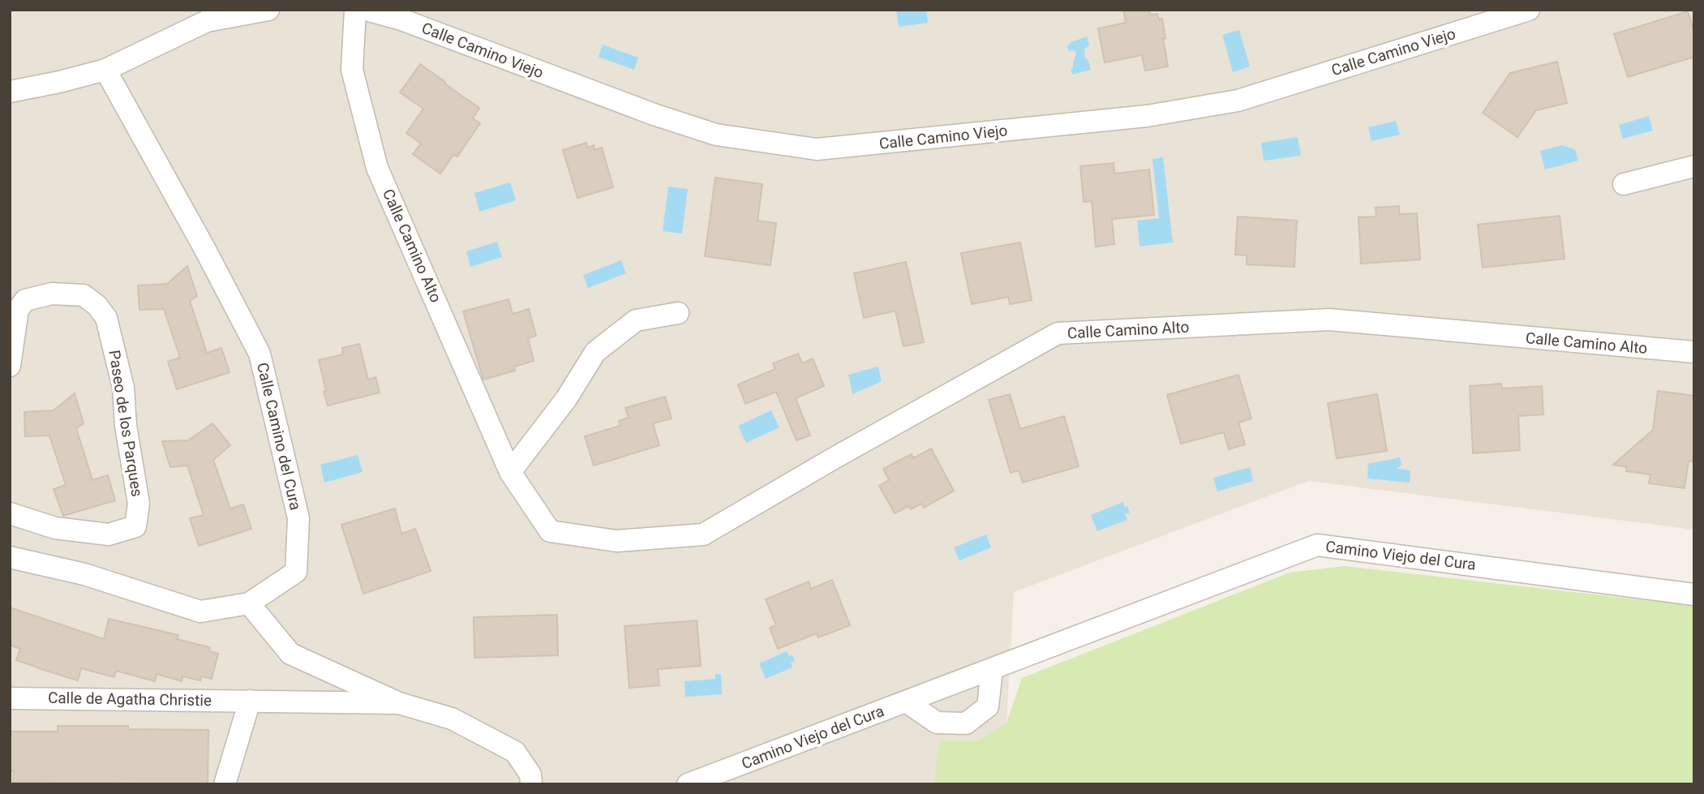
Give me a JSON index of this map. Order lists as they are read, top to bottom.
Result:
{
  "streets": {
    "street": [
      "Calle Camino Viejo",
      "Calle Camino Alto",
      "Paseo de los Parques",
      "Calle Camino del Cura",
      "Camino Viejo del Cura",
      "Calle de Agatha Christie"
    ]
  },
  "crossings": [
    ["Calle Camino del Cura", "Calle de Agatha Christie"]
  ]
}
